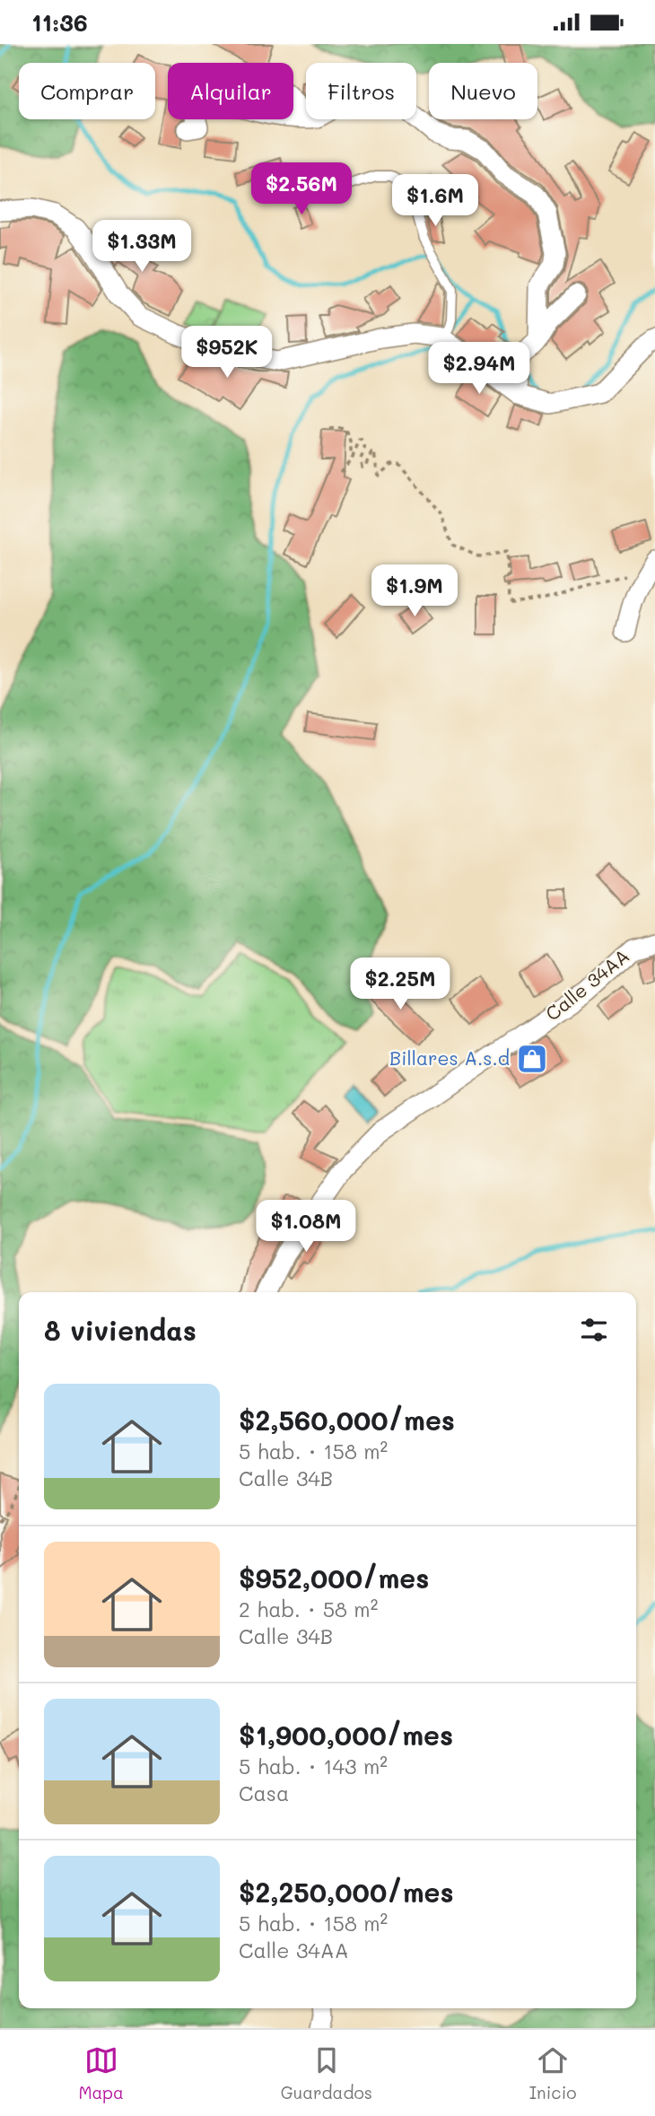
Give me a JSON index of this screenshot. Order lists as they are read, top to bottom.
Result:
{
  "streets": {
    "street": ["Calle 34AA"]
  },
  "places": {
    "shop": ["Billares A.s.d"]
  },
  "page": {
    "status": "11:36",
    "chip": [
      "Comprar",
      "Alquilar",
      "Filtros",
      "Nuevo"
    ],
    "price": [
      "$2.56M",
      "$1.6M",
      "$1.33M",
      "$952K",
      "$2.94M",
      "$1.9M",
      "$2.25M",
      "$1.08M"
    ],
    "heading": "8 viviendas",
    "list": [
      {
        "name": "$2,560,000/mes",
        "note": "5 hab. · 158 m² · Calle 34B"
      },
      {
        "name": "$952,000/mes",
        "note": "2 hab. · 58 m² · Calle 34B"
      },
      {
        "name": "$1,900,000/mes",
        "note": "5 hab. · 143 m² · Casa"
      },
      {
        "name": "$2,250,000/mes",
        "note": "5 hab. · 158 m² · Calle 34AA"
      }
    ],
    "tabs": ["Mapa", "Guardados", "Inicio"]
  }
}
